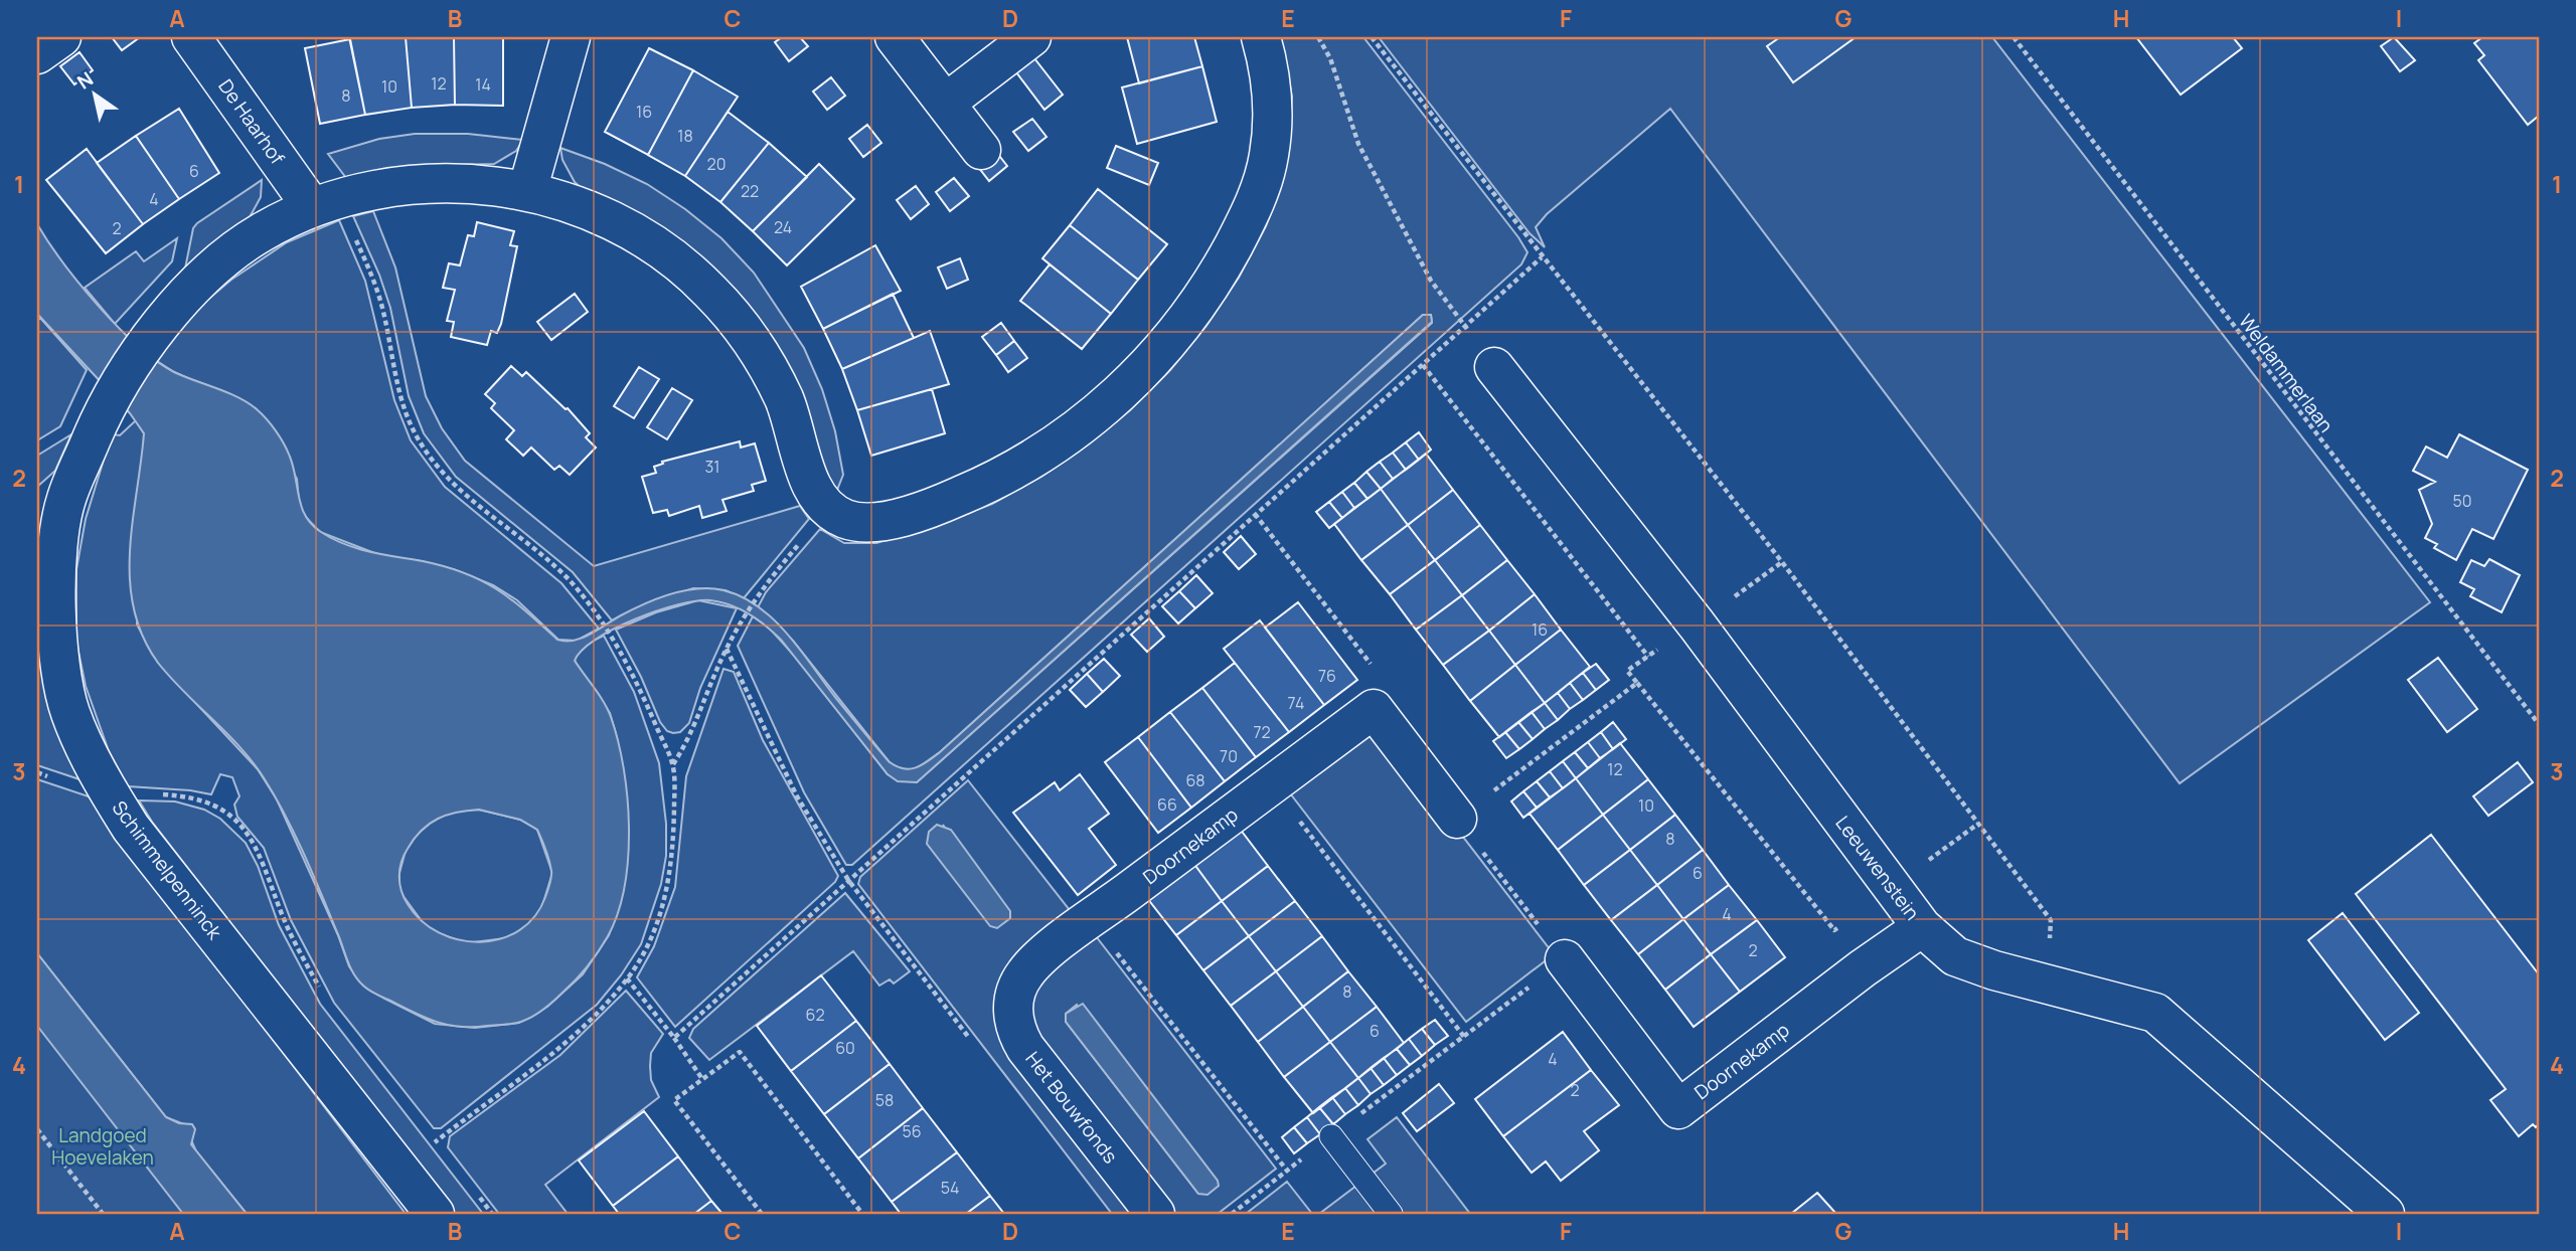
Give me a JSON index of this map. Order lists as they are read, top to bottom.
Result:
{
  "streets": {
    "street": [
      "De Haarhof",
      "Doornekamp",
      "Leeuwenstein",
      "Schimmelpenninck",
      "Het Bouwfonds"
    ],
    "path": ["Weldammerlaan"]
  },
  "crossings": [
    ["De Haarhof", "Schimmelpenninck"],
    ["Doornekamp", "Leeuwenstein"],
    ["Doornekamp", "Het Bouwfonds"]
  ],
  "parks": ["Landgoed Hoevelaken"],
  "house_numbers": [
    "12",
    "14",
    "10",
    "8",
    "16",
    "18",
    "20",
    "6",
    "22",
    "4",
    "24",
    "2",
    "31",
    "50",
    "16",
    "76",
    "74",
    "72",
    "70",
    "12",
    "68",
    "66",
    "10",
    "8",
    "6",
    "4",
    "2",
    "8",
    "62",
    "6",
    "60",
    "4",
    "2",
    "58",
    "56",
    "54"
  ],
  "north": "top left",
  "grid": {
    "columns": [
      "A",
      "B",
      "C",
      "D",
      "E",
      "F",
      "G",
      "H",
      "I"
    ],
    "rows": [
      "1",
      "2",
      "3",
      "4"
    ]
  }
}
